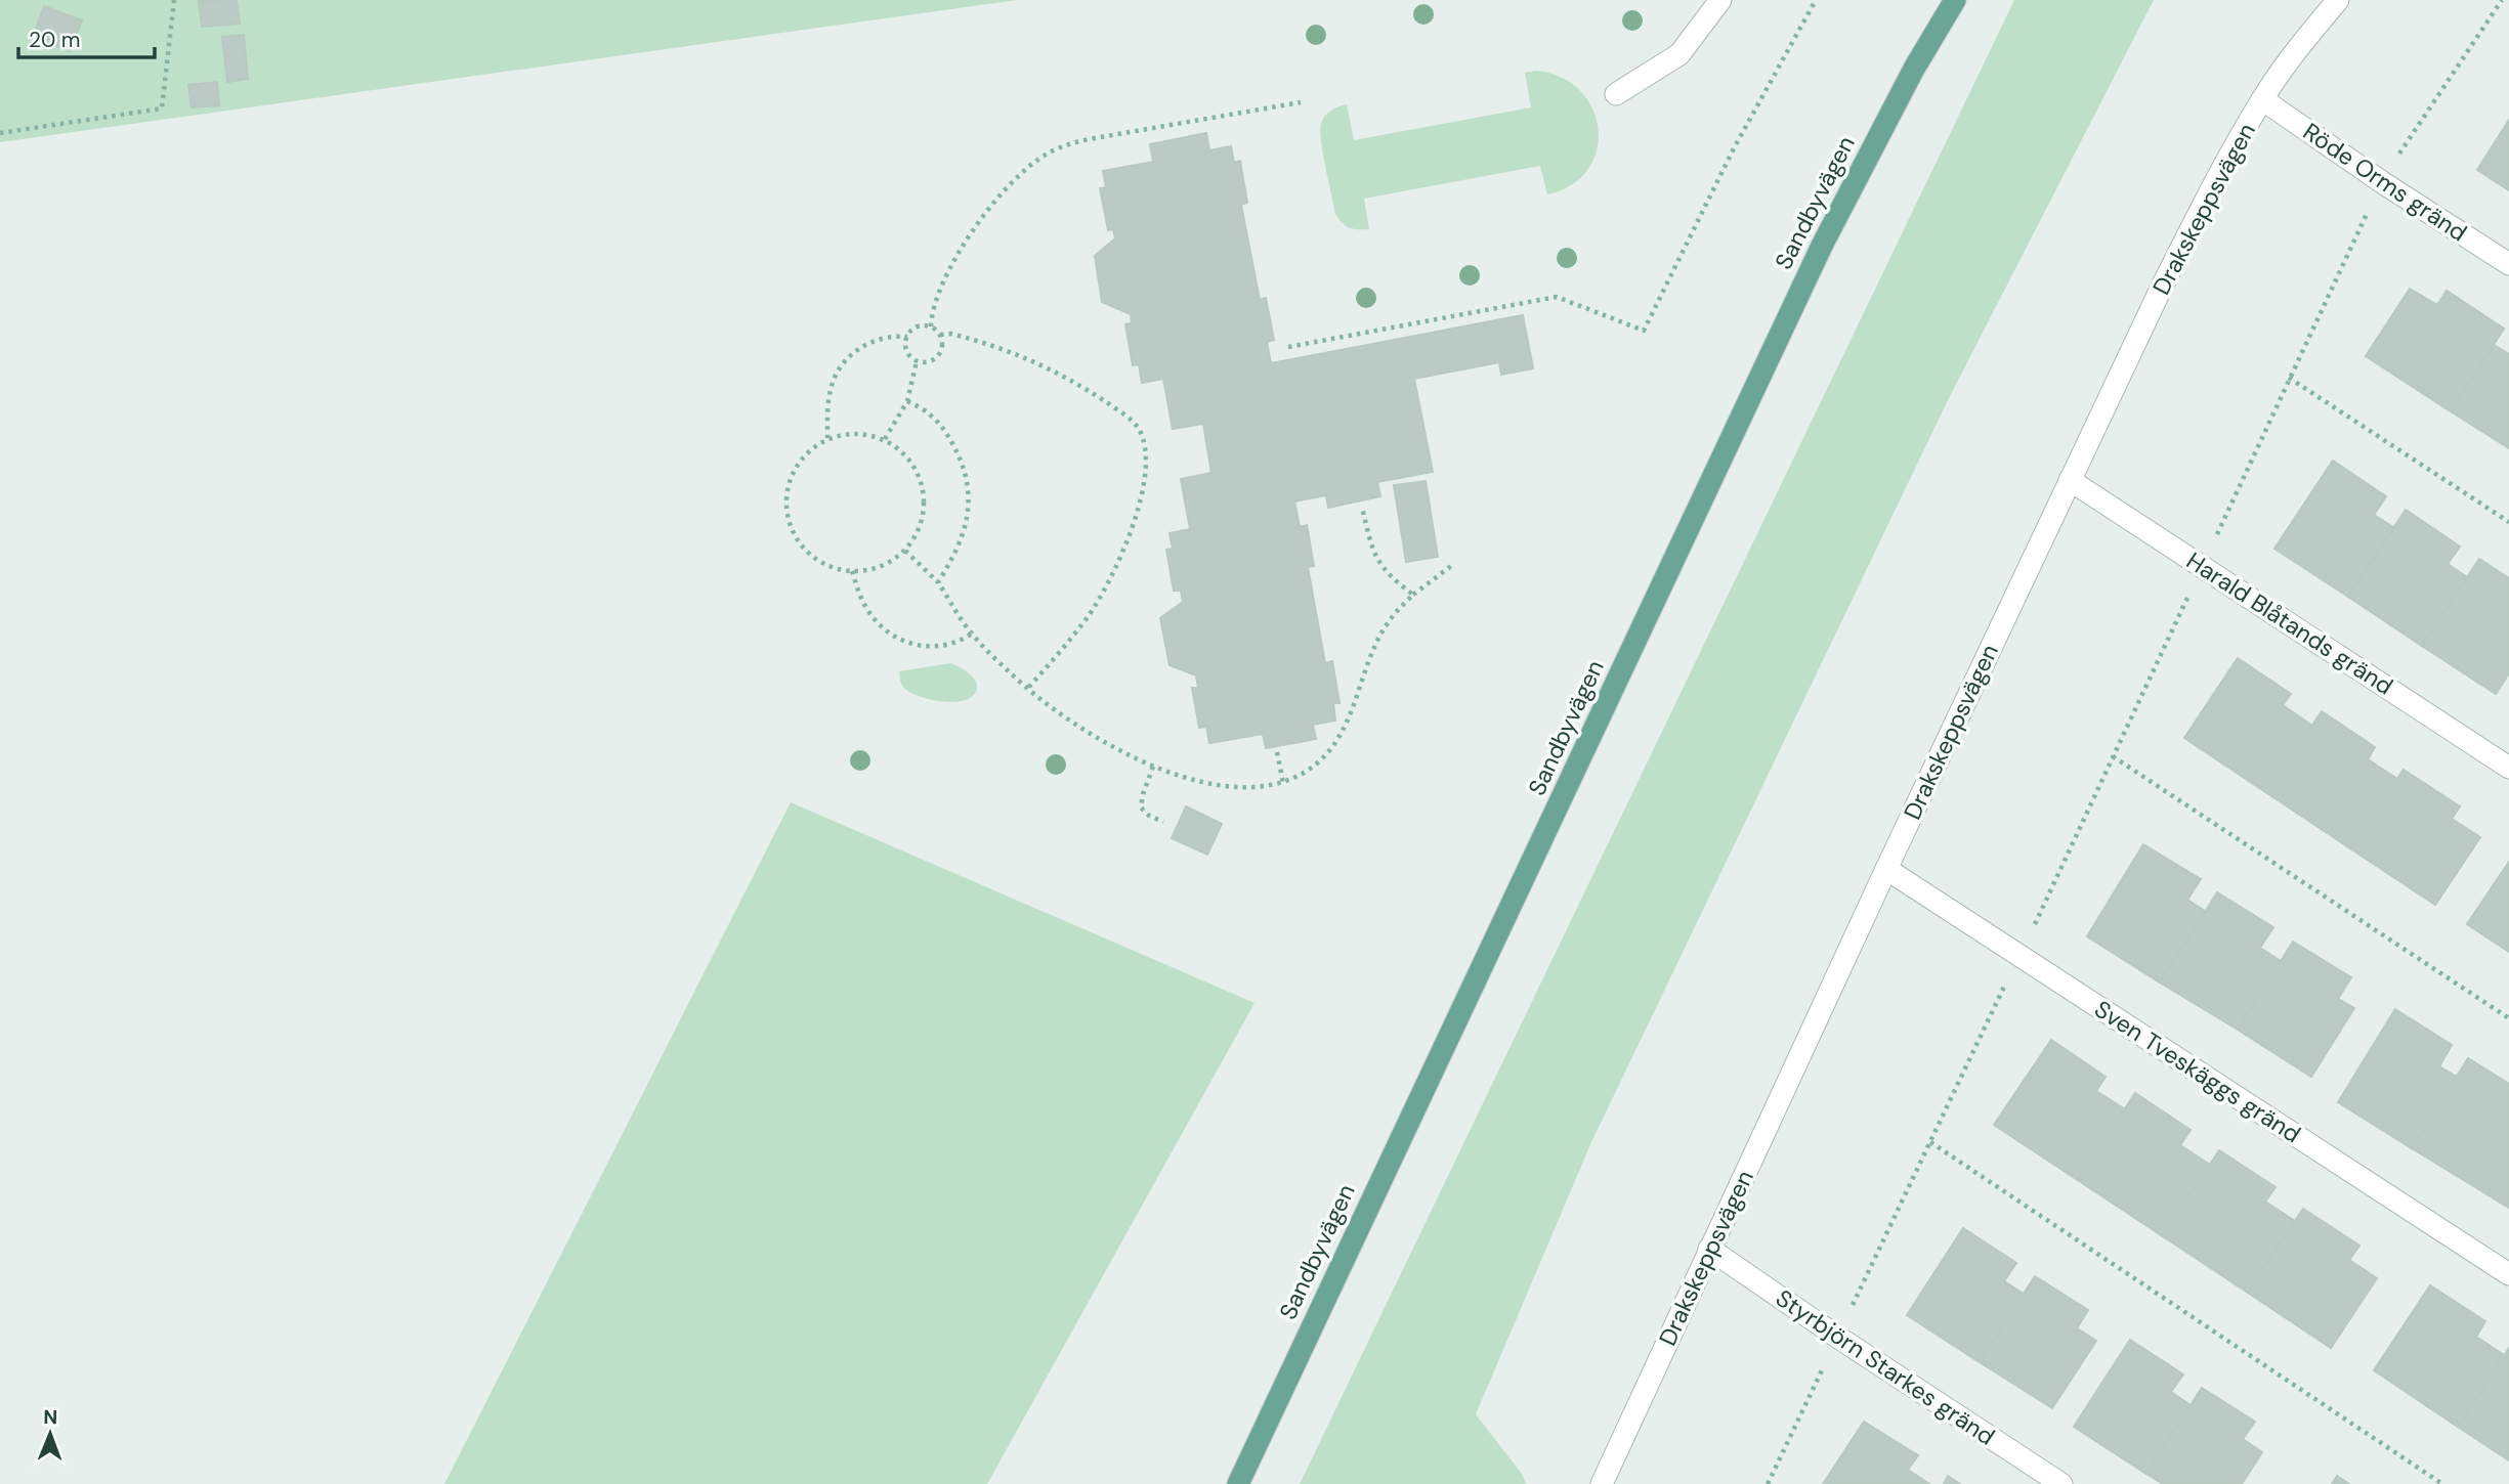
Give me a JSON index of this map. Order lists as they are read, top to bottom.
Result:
{
  "streets": {
    "main road": ["Sandbyvägen"],
    "street": [
      "Röde Orms gränd",
      "Drakskeppsvägen",
      "Harald Blåtands gränd",
      "Sven Tveskäggs gränd",
      "Styrbjörn Starkes gränd"
    ]
  },
  "crossings": [
    ["Röde Orms gränd", "Drakskeppsvägen"],
    ["Drakskeppsvägen", "Harald Blåtands gränd"],
    ["Drakskeppsvägen", "Sven Tveskäggs gränd"],
    ["Drakskeppsvägen", "Styrbjörn Starkes gränd"]
  ],
  "scale_bar": "20 m",
  "north": "top"
}
